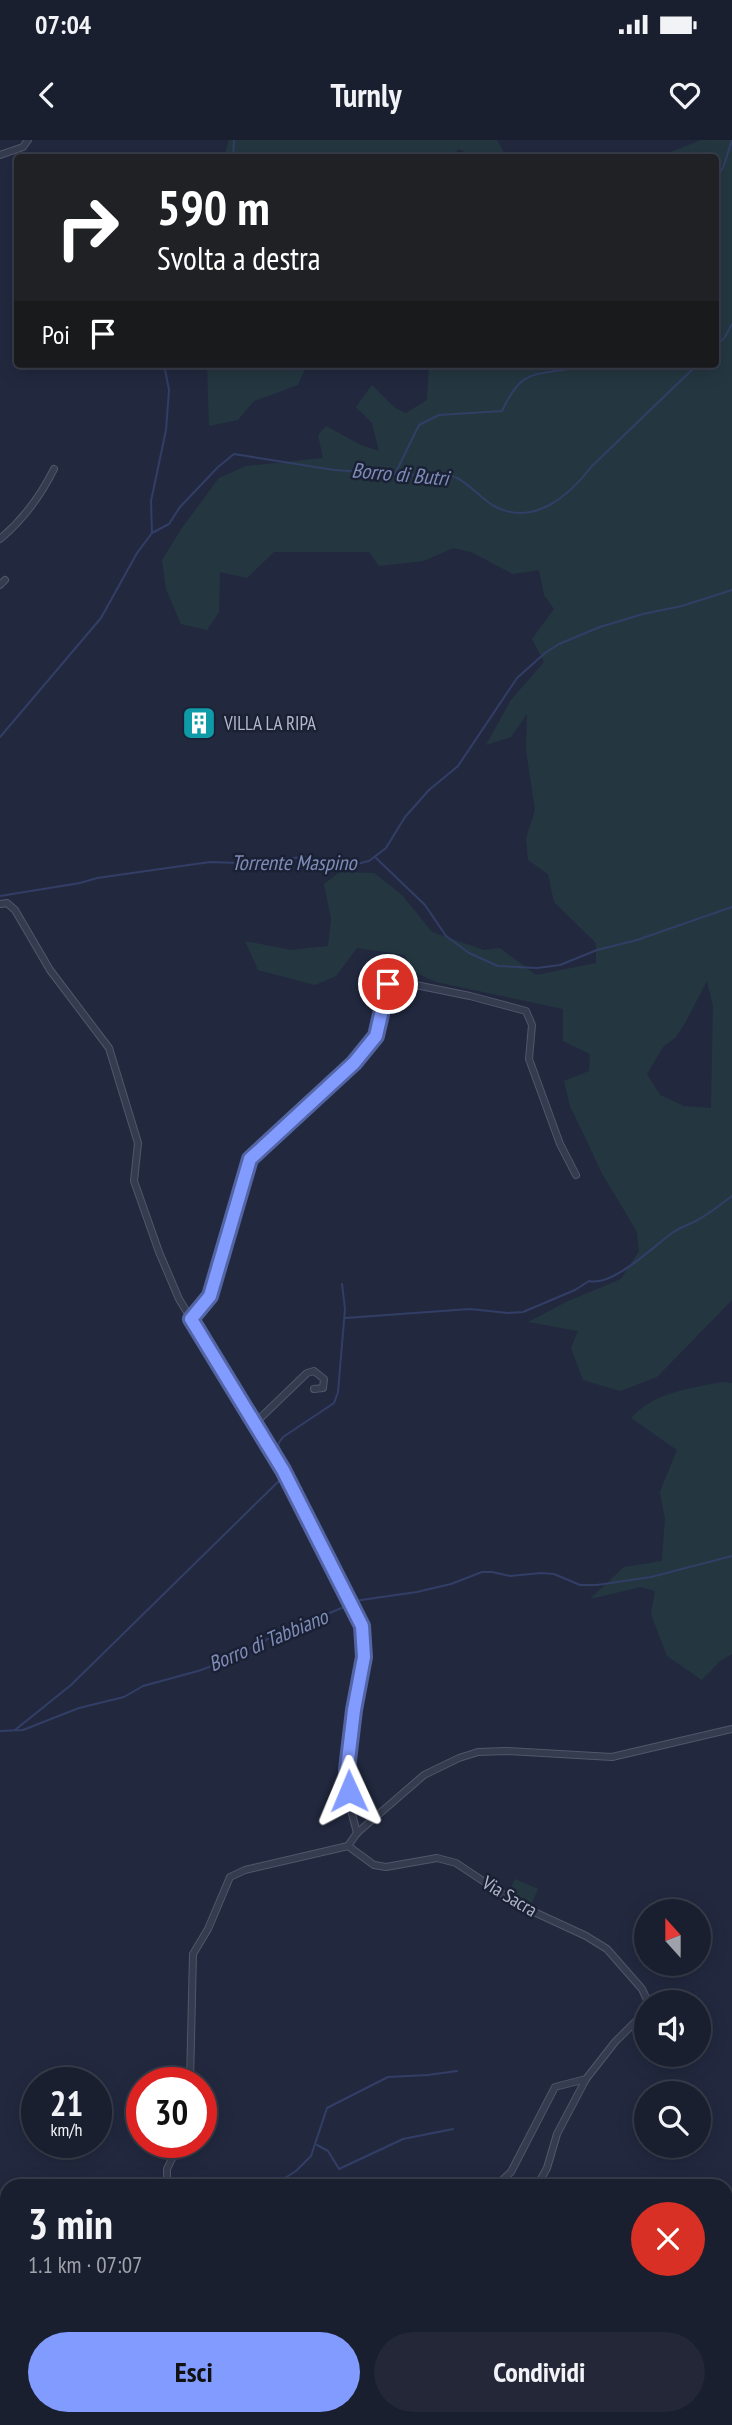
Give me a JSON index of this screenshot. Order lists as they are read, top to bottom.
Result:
{
  "streets": {
    "street": ["Via Sacra"]
  },
  "water": ["Borro di Butri", "Torrente Maspino", "Borro di Tabbiano"],
  "places": {
    "building": ["VILLA LA RIPA"]
  },
  "north": "top",
  "page": {
    "status": "07:04",
    "header": "Turnly",
    "turn": ["590 m", "Svolta a destra"],
    "then": "Poi",
    "speed": "21 km/h",
    "limit": "30",
    "heading": ["3 min", "1.1 km · 07:07"],
    "buttons": ["Esci", "Condividi"]
  }
}
